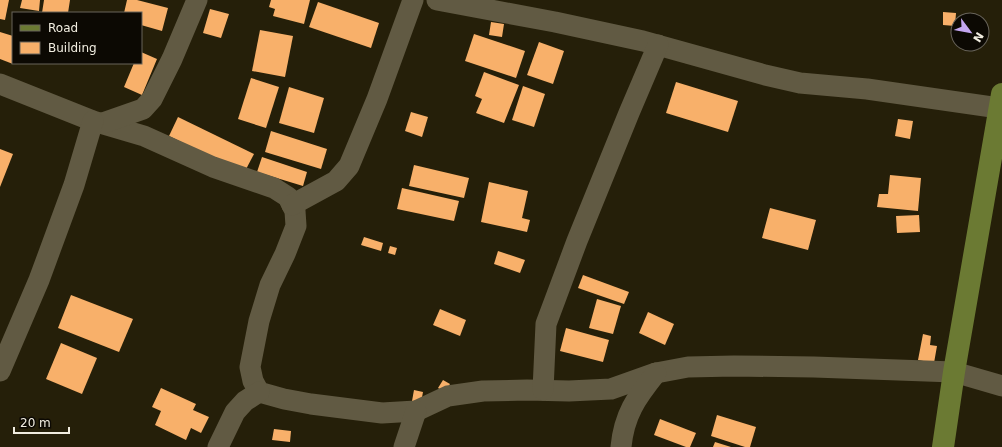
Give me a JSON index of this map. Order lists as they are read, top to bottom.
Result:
{
  "legend": ["Road", "Building"],
  "scale_bar": "20 m",
  "north": "bottom right"
}
